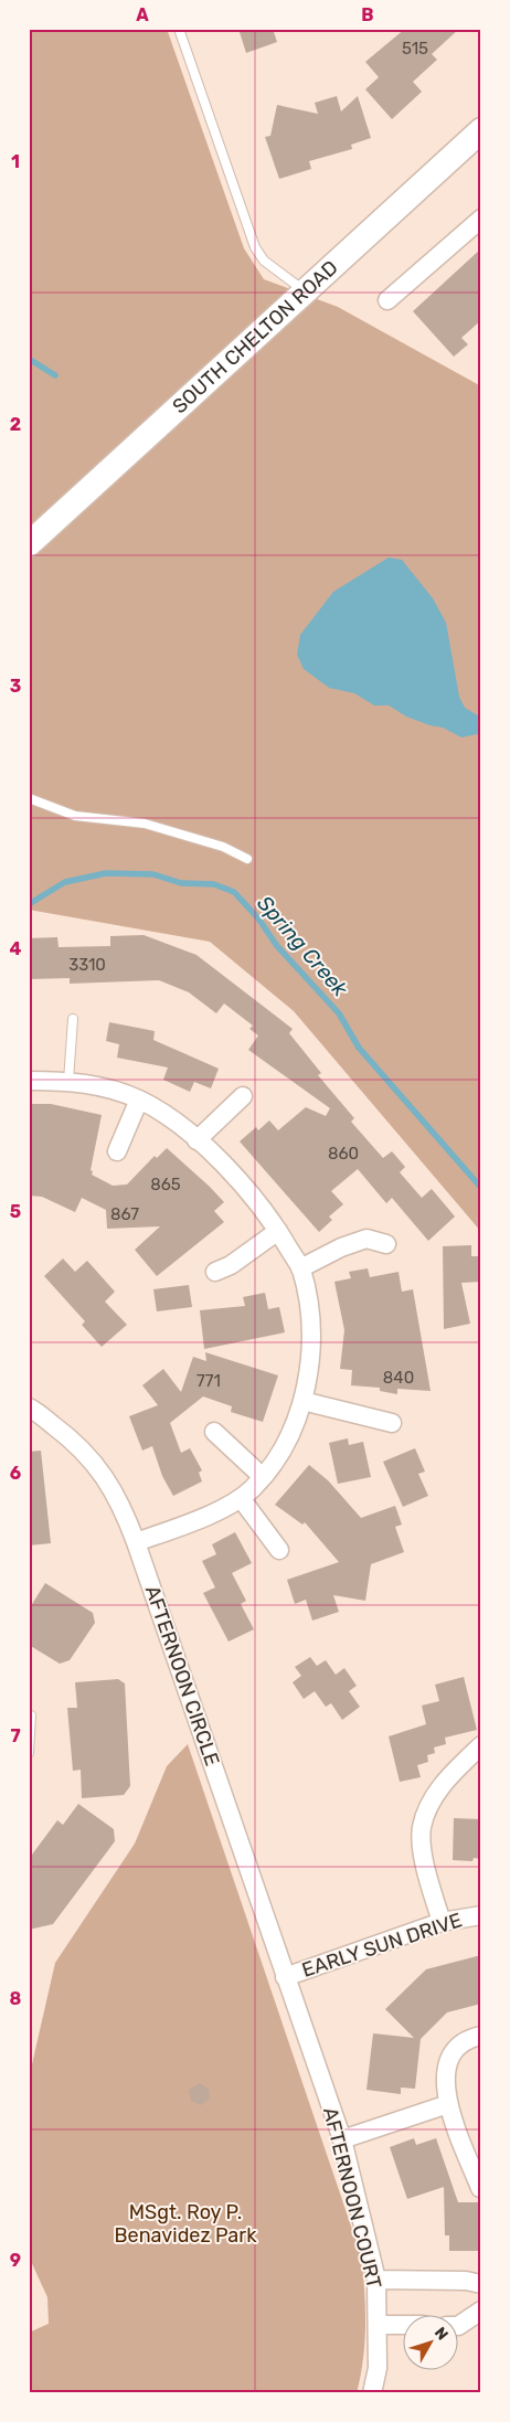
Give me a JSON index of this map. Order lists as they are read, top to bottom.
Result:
{
  "streets": {
    "main road": ["SOUTH CHELTON ROAD"],
    "street": ["AFTERNOON CIRCLE", "EARLY SUN DRIVE", "AFTERNOON COURT"]
  },
  "crossings": [
    ["AFTERNOON CIRCLE", "EARLY SUN DRIVE"],
    ["AFTERNOON CIRCLE", "AFTERNOON COURT"],
    ["EARLY SUN DRIVE", "AFTERNOON COURT"]
  ],
  "water": ["Spring Creek"],
  "parks": ["MSgt. Roy P. Benavidez Park"],
  "house_numbers": [
    "515",
    "3310",
    "860",
    "865",
    "867",
    "840",
    "771"
  ],
  "north": "top right",
  "grid": {
    "columns": ["A", "B"],
    "rows": [
      "1",
      "2",
      "3",
      "4",
      "5",
      "6",
      "7",
      "8",
      "9"
    ]
  }
}
